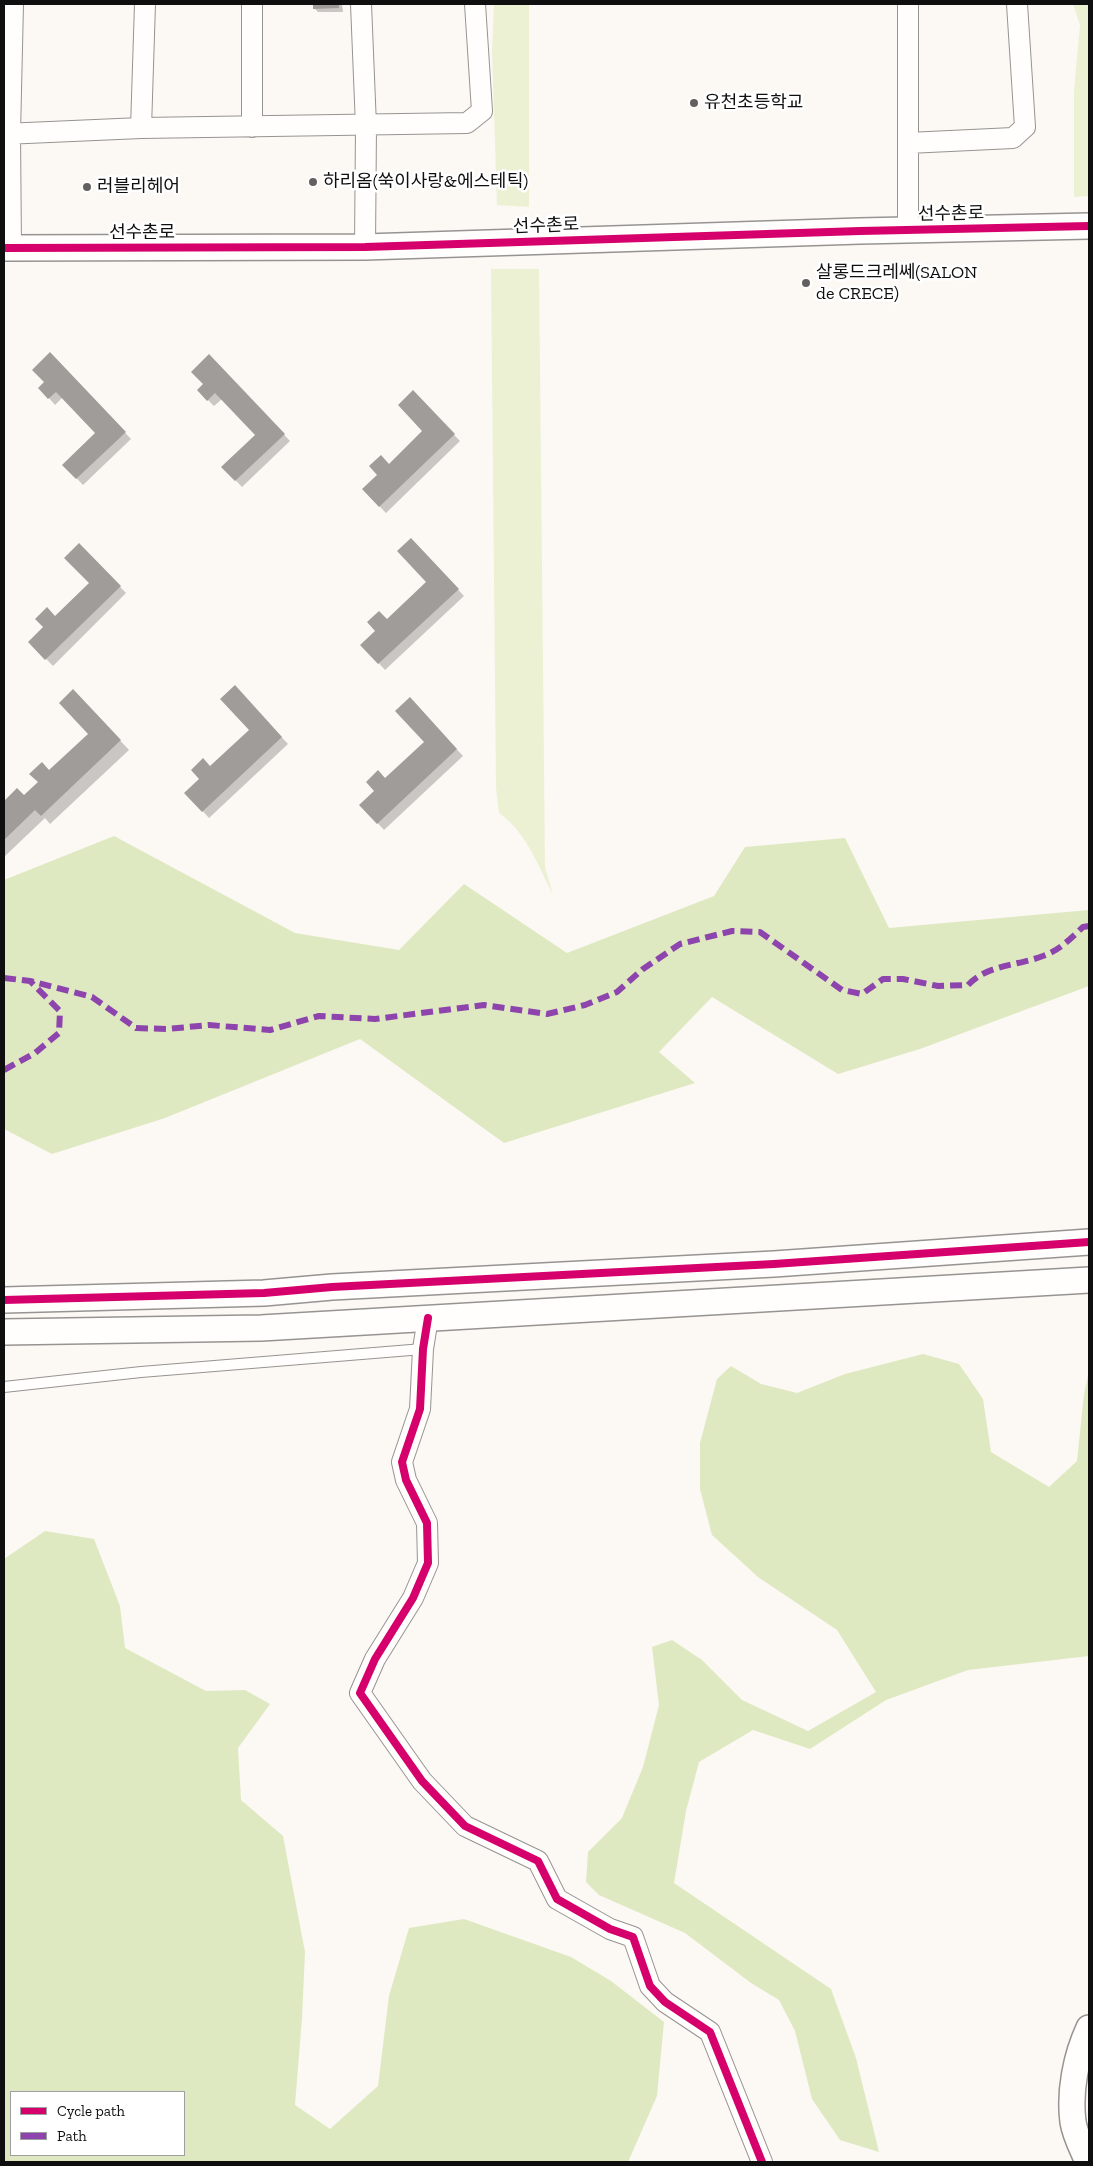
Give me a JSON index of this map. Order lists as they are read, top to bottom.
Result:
{
  "streets": {
    "street": ["선수촌로"]
  },
  "places": [
    "유천초등학교",
    "하리옴(쑥이사랑&에스테틱)",
    "러블리헤어",
    "살롱드크레쎄(SALON de CRECE)"
  ],
  "legend": ["Cycle path", "Path"]
}
